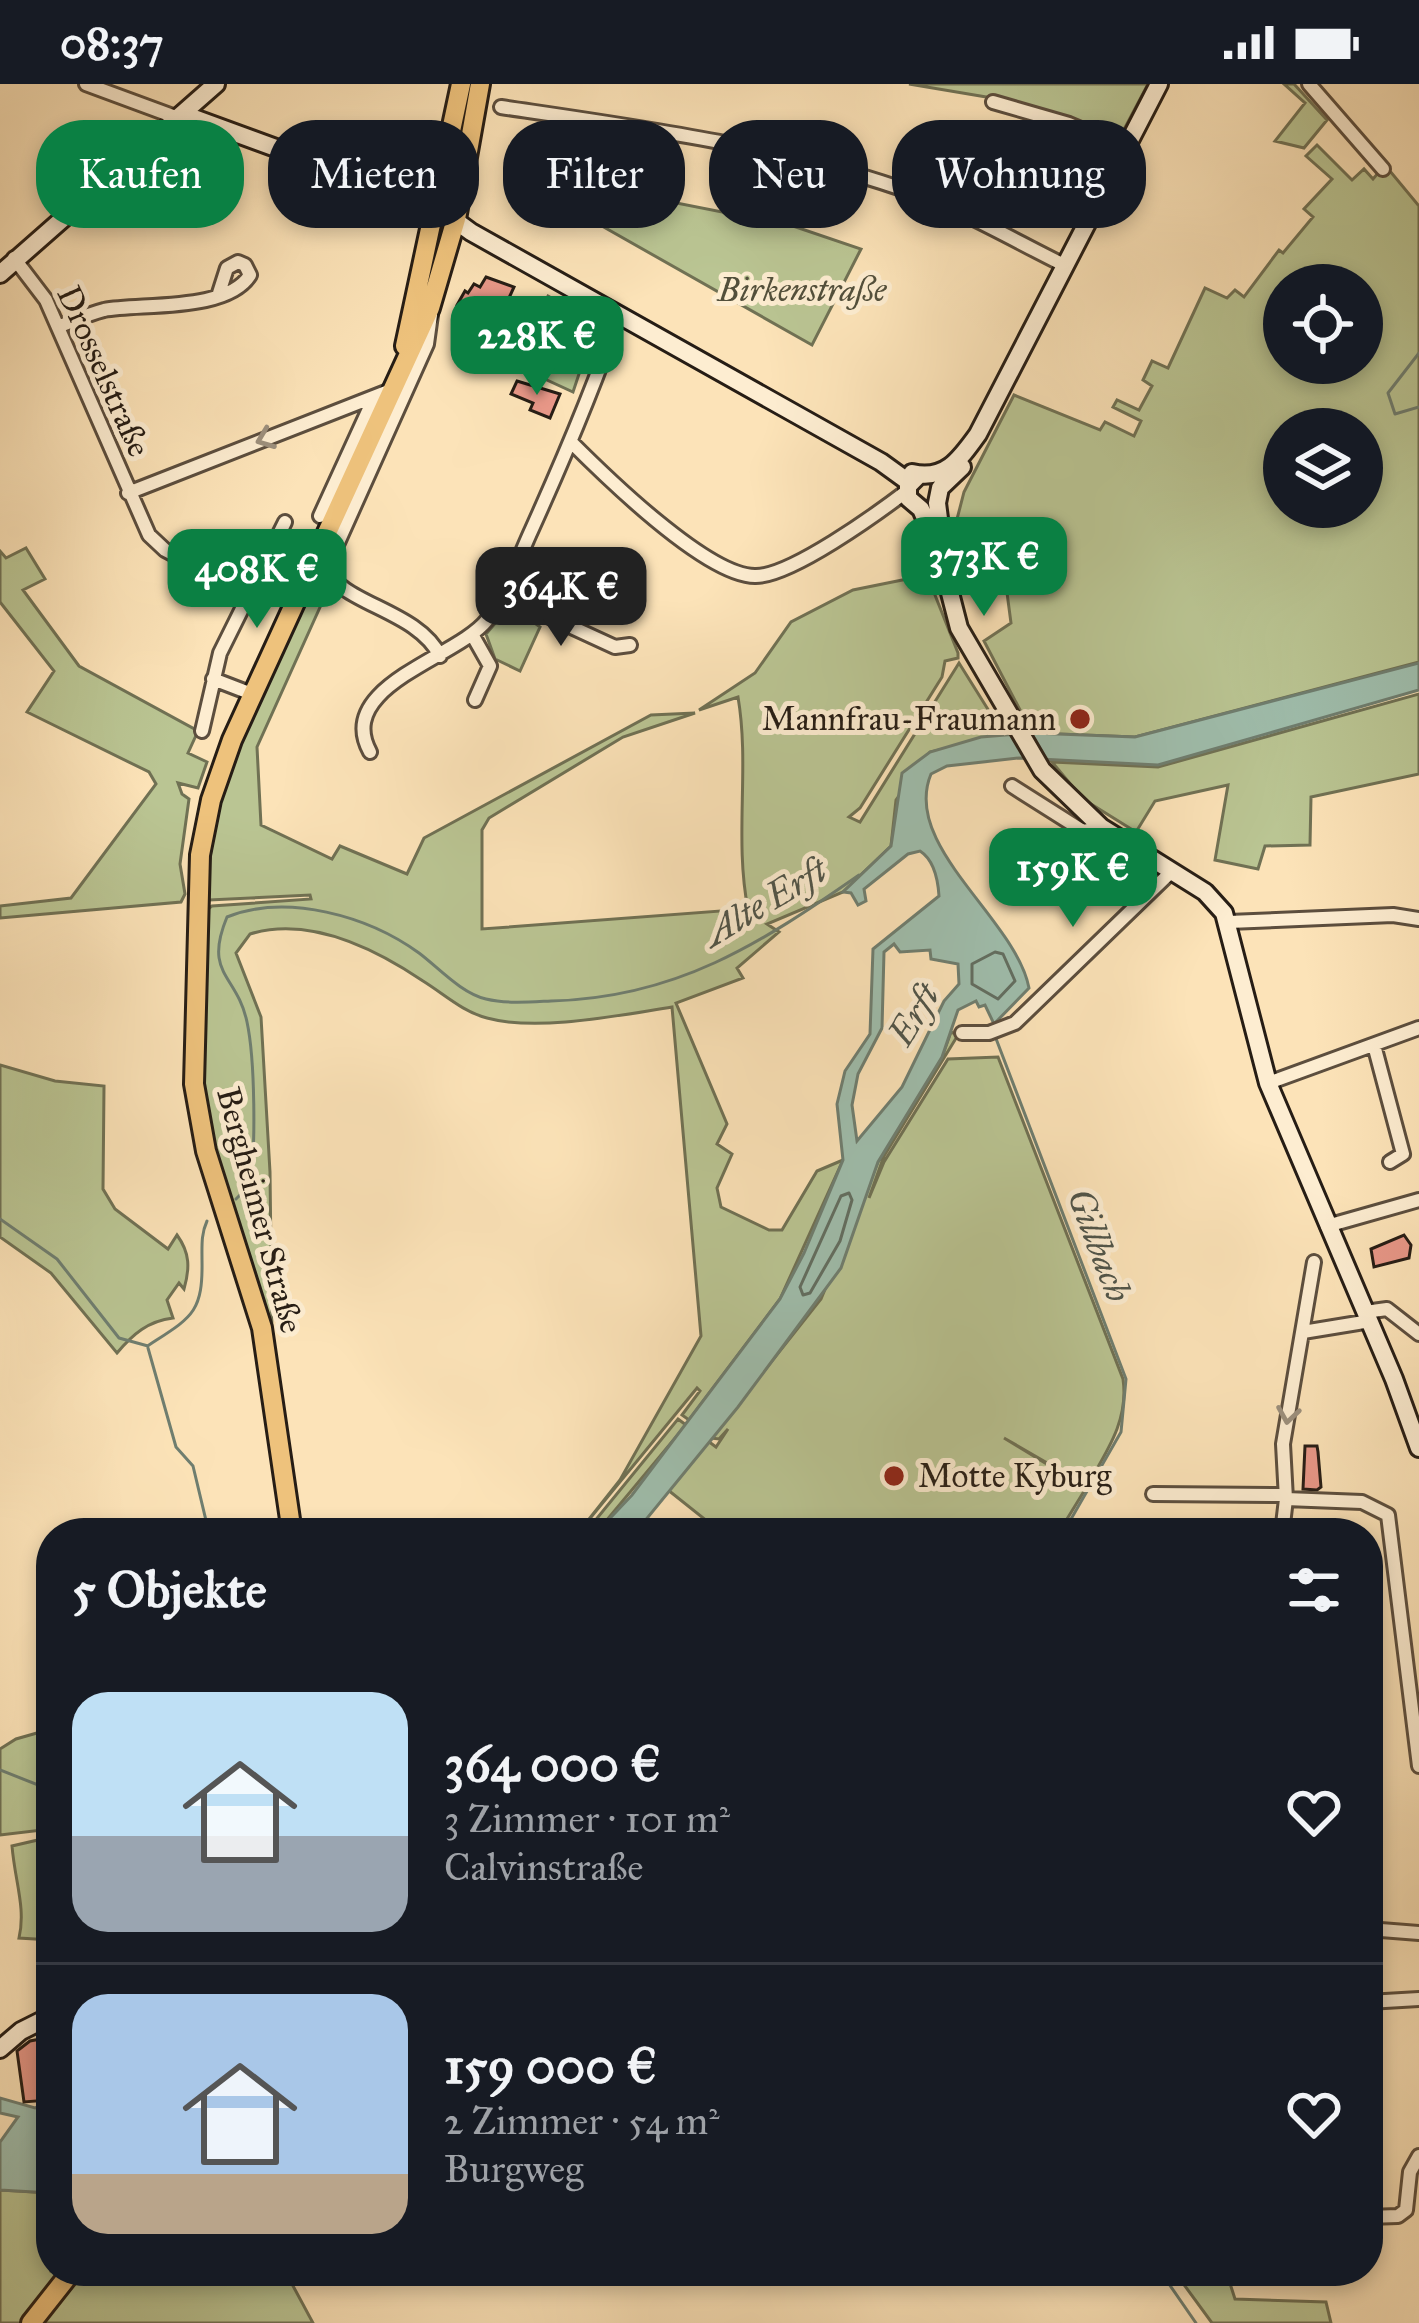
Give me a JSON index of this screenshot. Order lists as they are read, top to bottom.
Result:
{
  "streets": {
    "main road": ["Bergheimer Straße"],
    "street": ["Drosselstraße"]
  },
  "water": ["Alte Erft", "Erft", "Gillbach"],
  "parks": ["Birkenstraße"],
  "places": ["Mannfrau-Fraumann", "Motte Kyburg"],
  "page": {
    "status": "08:37",
    "chip": [
      "Kaufen",
      "Mieten",
      "Filter",
      "Neu",
      "Wohnung"
    ],
    "price": [
      "228K €",
      "373K €",
      "408K €",
      "364K €",
      "159K €"
    ],
    "heading": "5 Objekte",
    "list": [
      {
        "name": "364 000 €",
        "note": "3 Zimmer · 101 m² · Calvinstraße"
      },
      {
        "name": "159 000 €",
        "note": "2 Zimmer · 54 m² · Burgweg"
      }
    ]
  }
}
